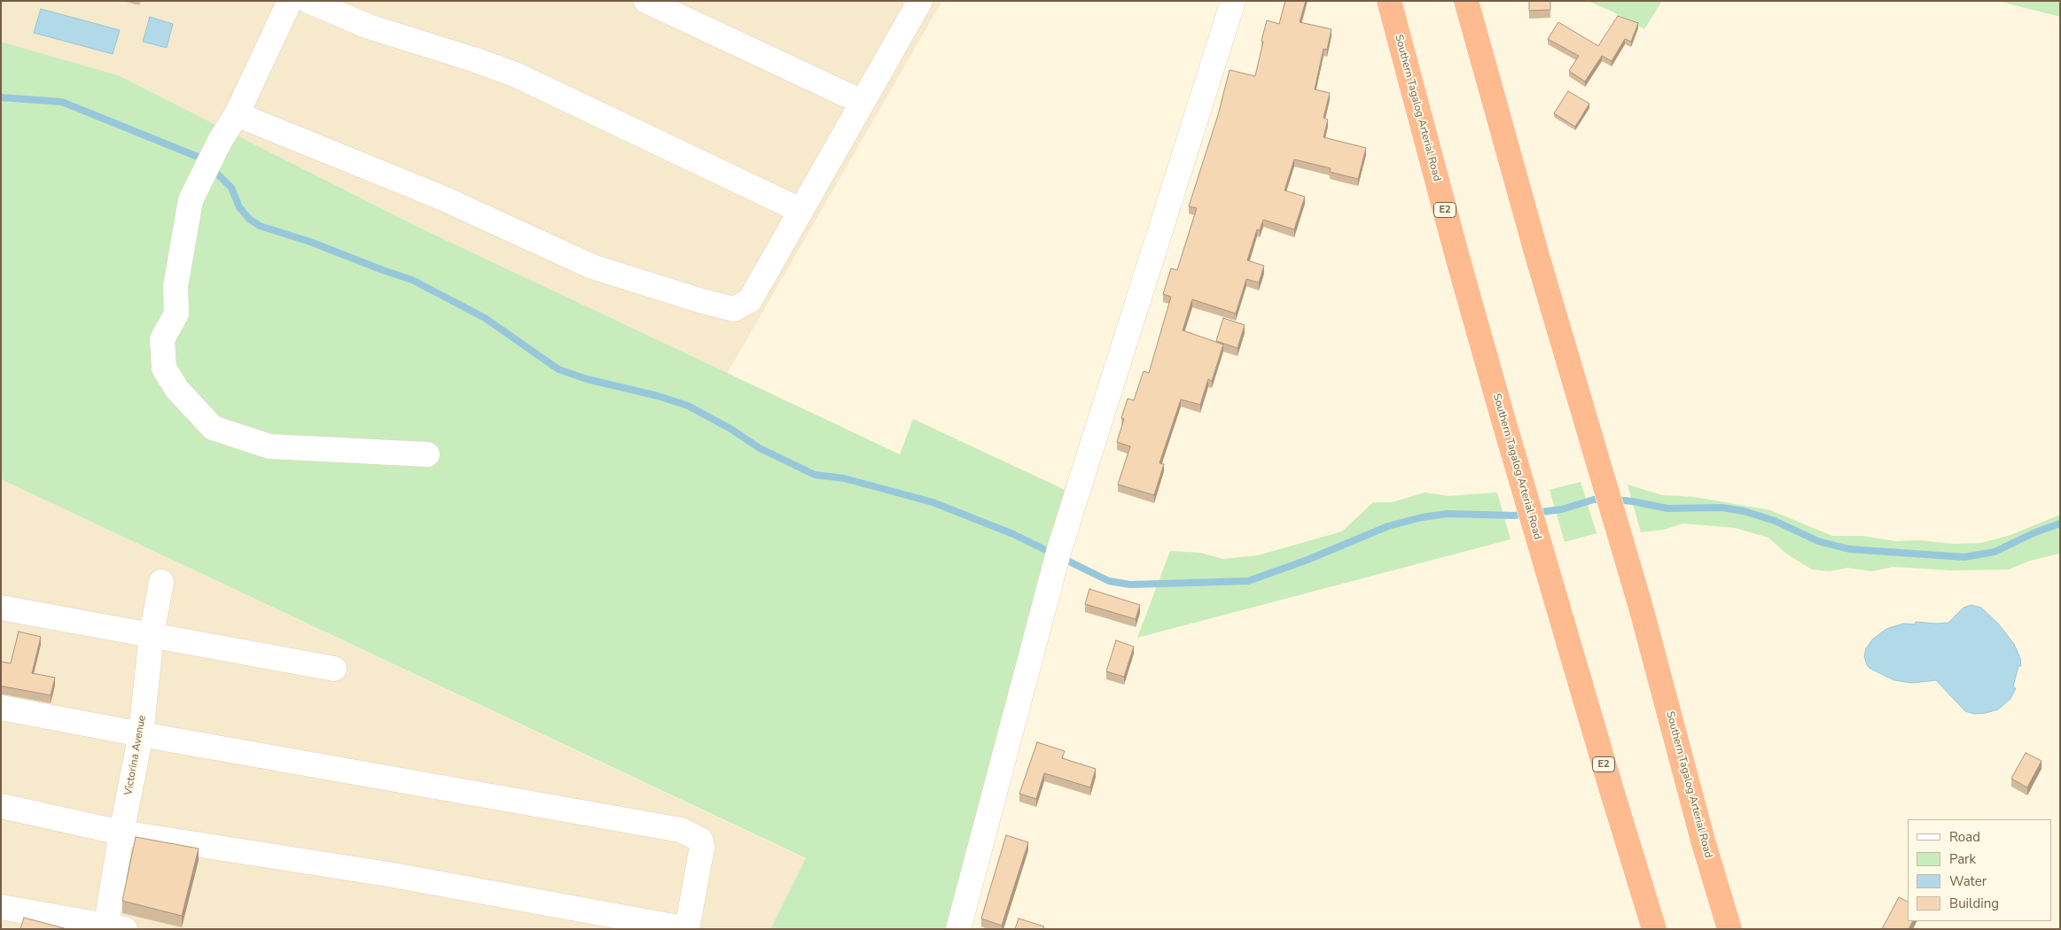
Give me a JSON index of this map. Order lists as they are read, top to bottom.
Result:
{
  "streets": {
    "highway": ["Southern Tagalog Arterial Road", "E2"],
    "street": ["Victorina Avenue"]
  },
  "legend": [
    "Road",
    "Park",
    "Water",
    "Building"
  ]
}
